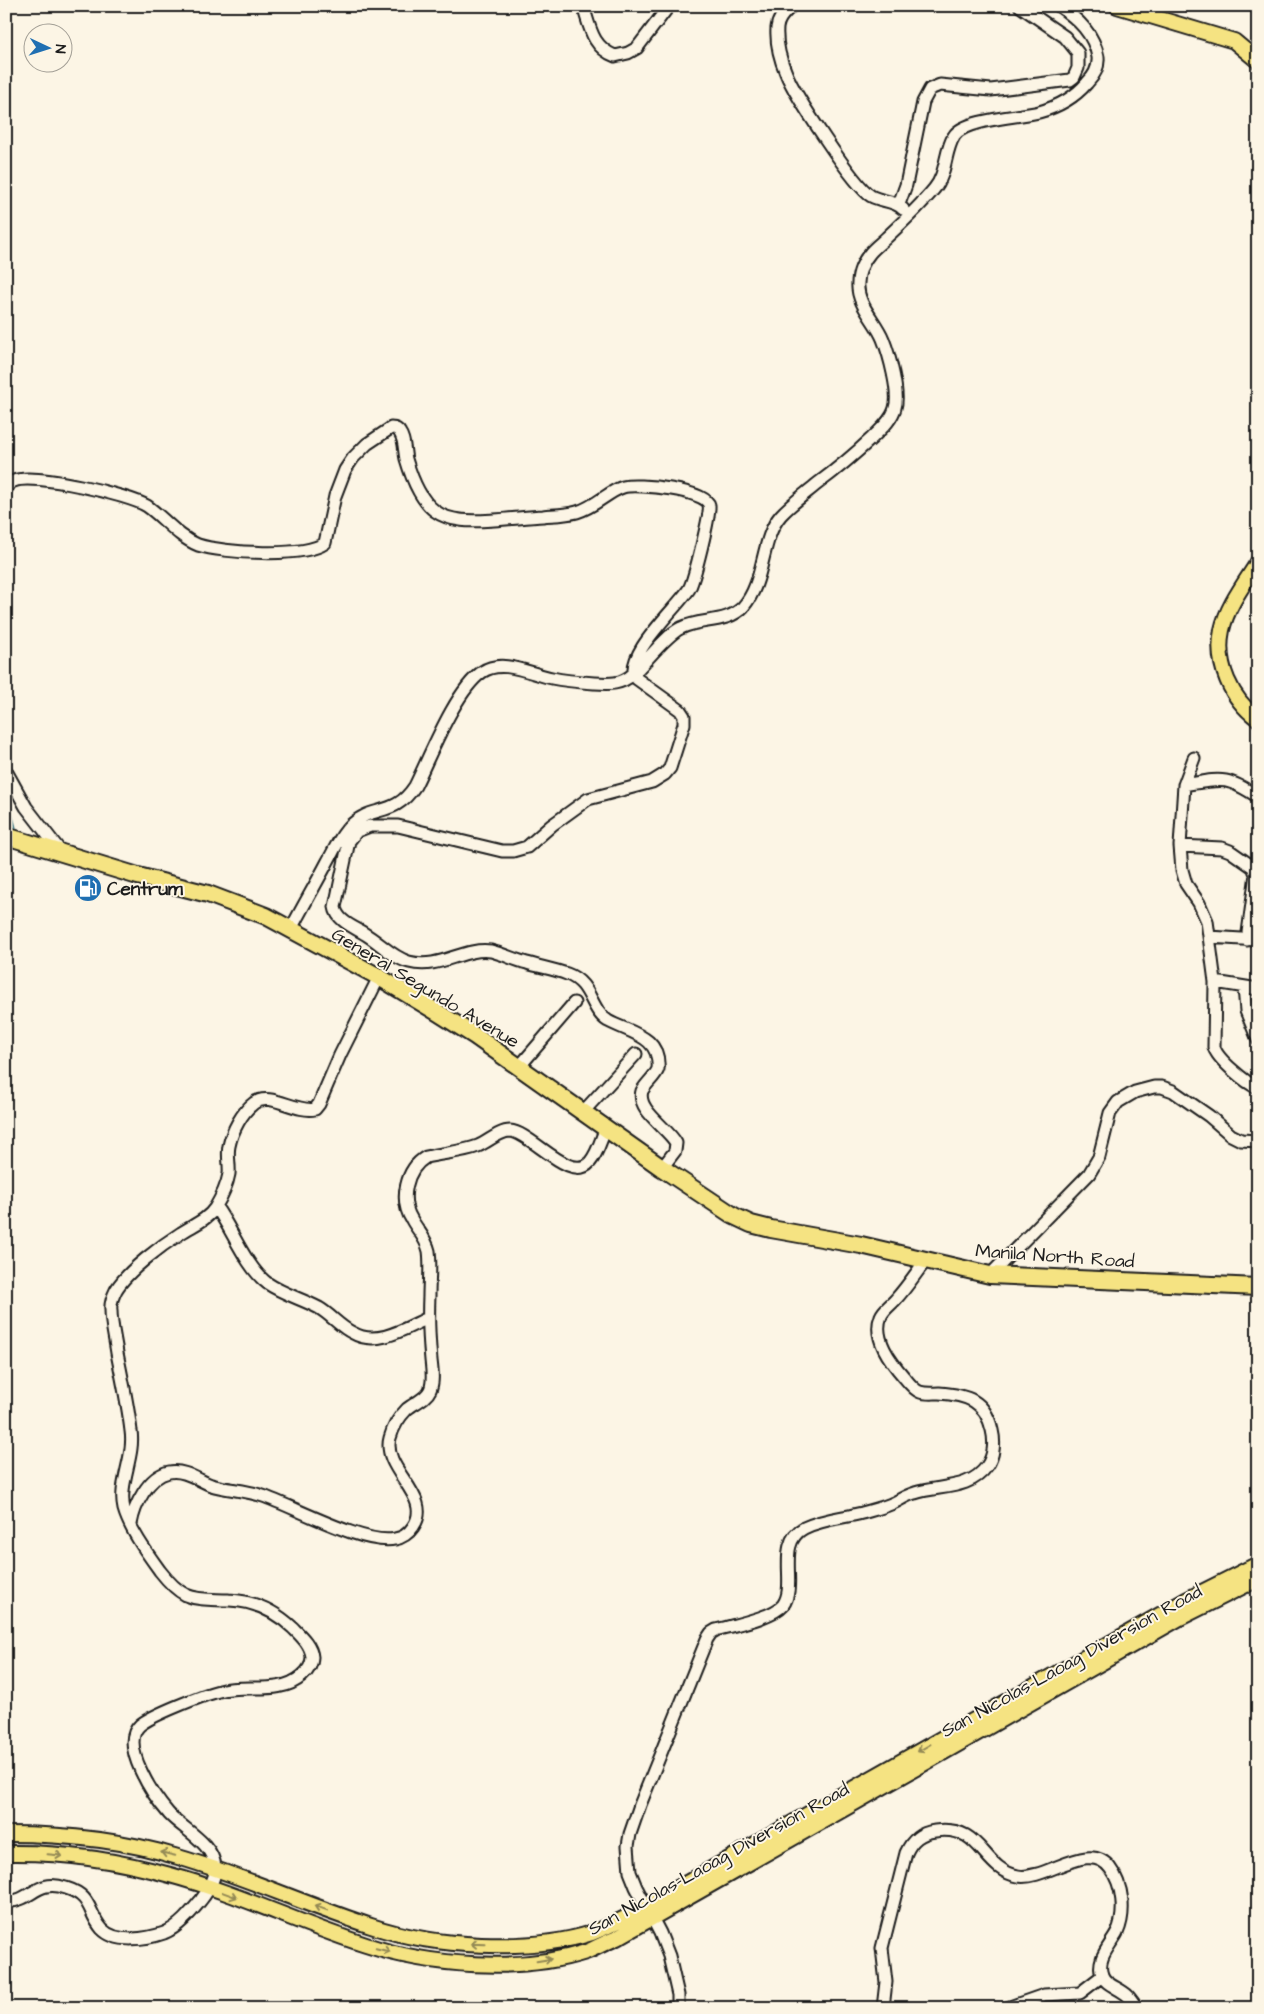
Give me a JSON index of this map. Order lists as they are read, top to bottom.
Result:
{
  "streets": {
    "highway": ["General Segundo Avenue", "Manila North Road"],
    "main road": ["San Nicolas-Laoag Diversion Road"]
  },
  "crossings": [
    ["General Segundo Avenue", "Manila North Road"]
  ],
  "places": {
    "fuel station": ["Centrum"]
  },
  "north": "right"
}
